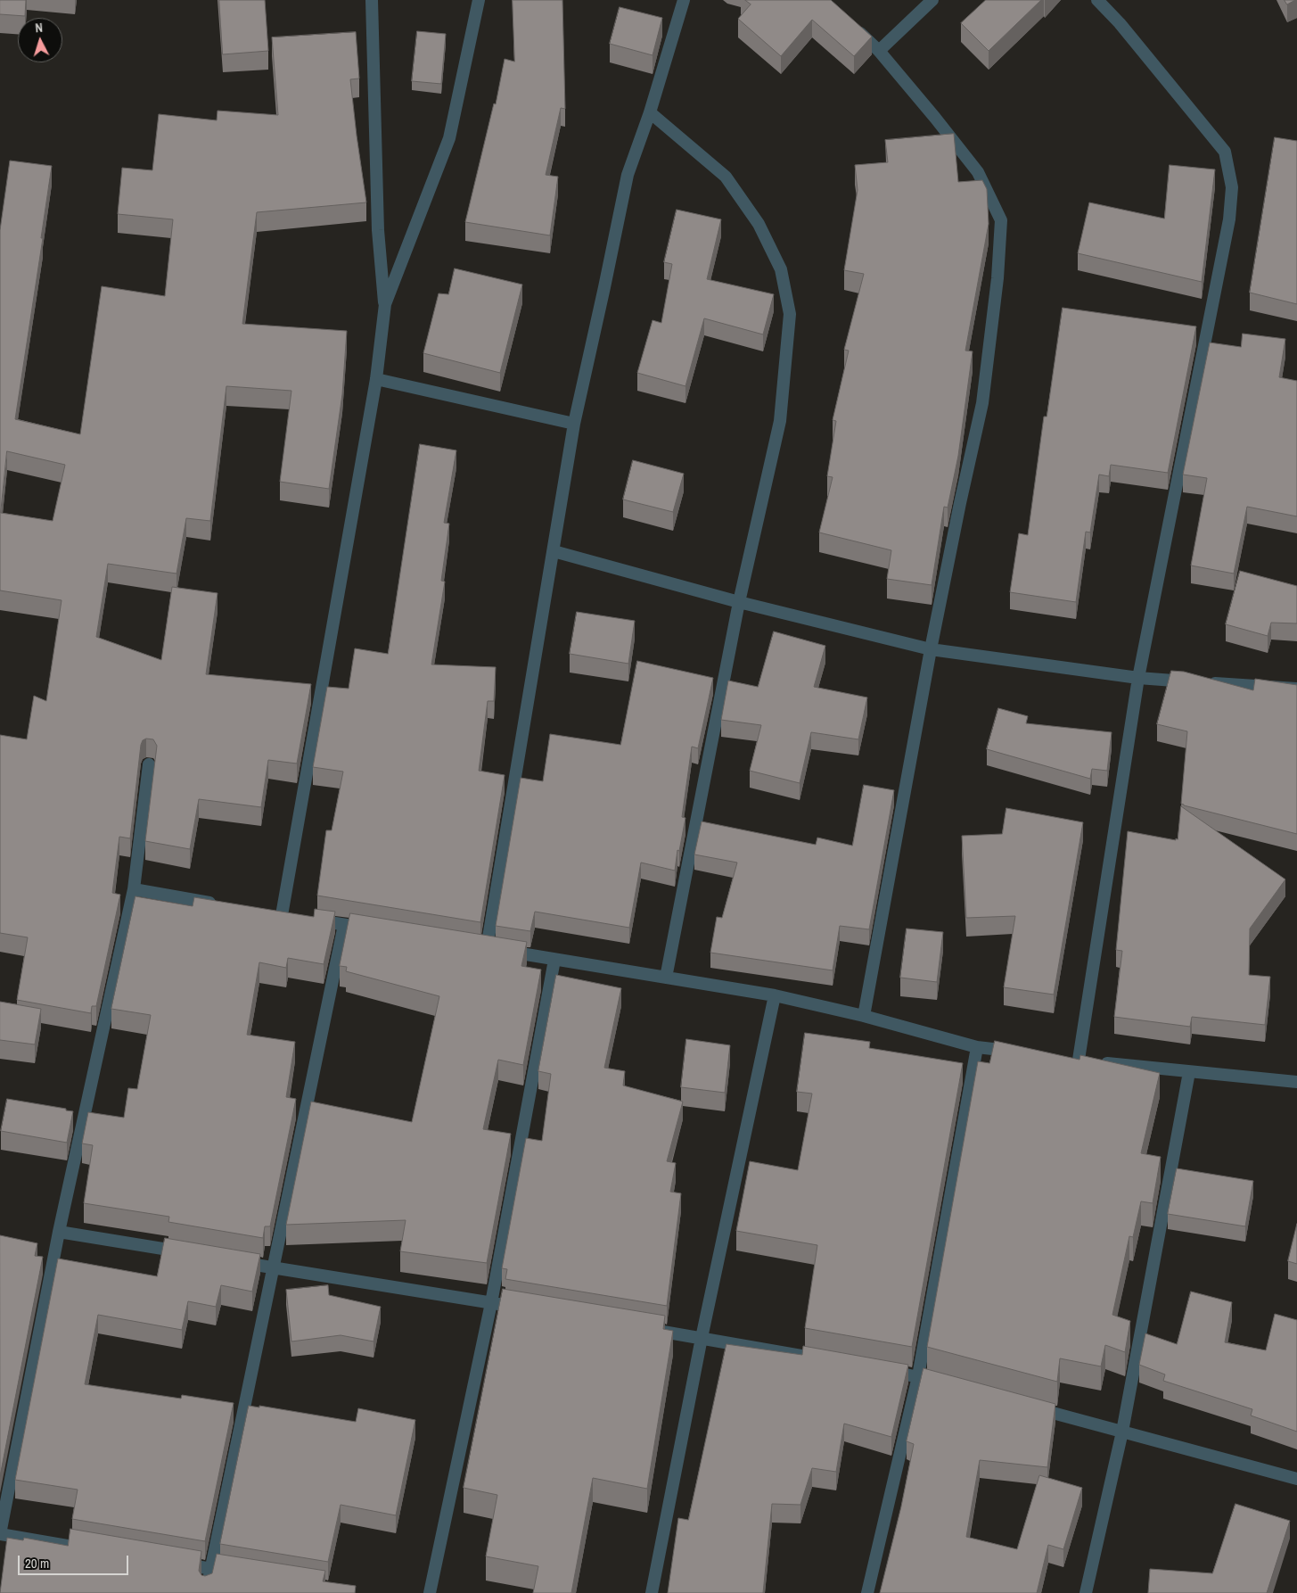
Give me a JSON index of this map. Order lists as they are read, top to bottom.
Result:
{
  "scale_bar": "20 m",
  "north": "top"
}
